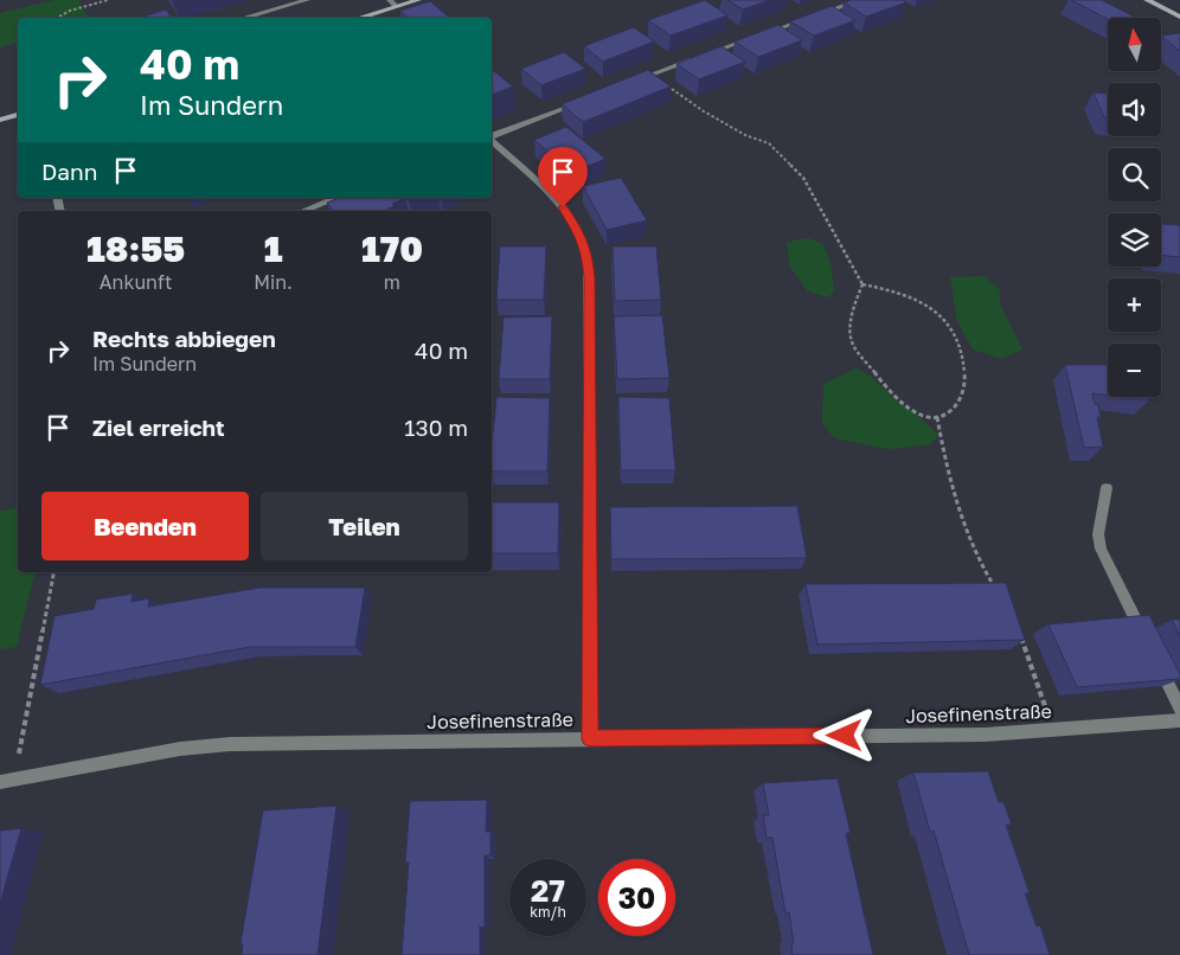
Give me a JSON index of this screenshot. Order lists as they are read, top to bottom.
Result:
{
  "streets": {
    "street": ["Josefinenstraße"]
  },
  "north": "top",
  "page": {
    "map_buttons": ["+", "−"],
    "turn": ["40 m", "Im Sundern"],
    "then": "Dann",
    "eta": [
      "18:55",
      "Ankunft",
      "1",
      "Min.",
      "170",
      "m"
    ],
    "list": [
      {
        "name": "Rechts abbiegen",
        "note": "Im Sundern",
        "value": "40 m"
      },
      {
        "name": "Ziel erreicht",
        "value": "130 m"
      }
    ],
    "buttons": ["Beenden", "Teilen"],
    "speed": "27 km/h",
    "limit": "30"
  }
}
